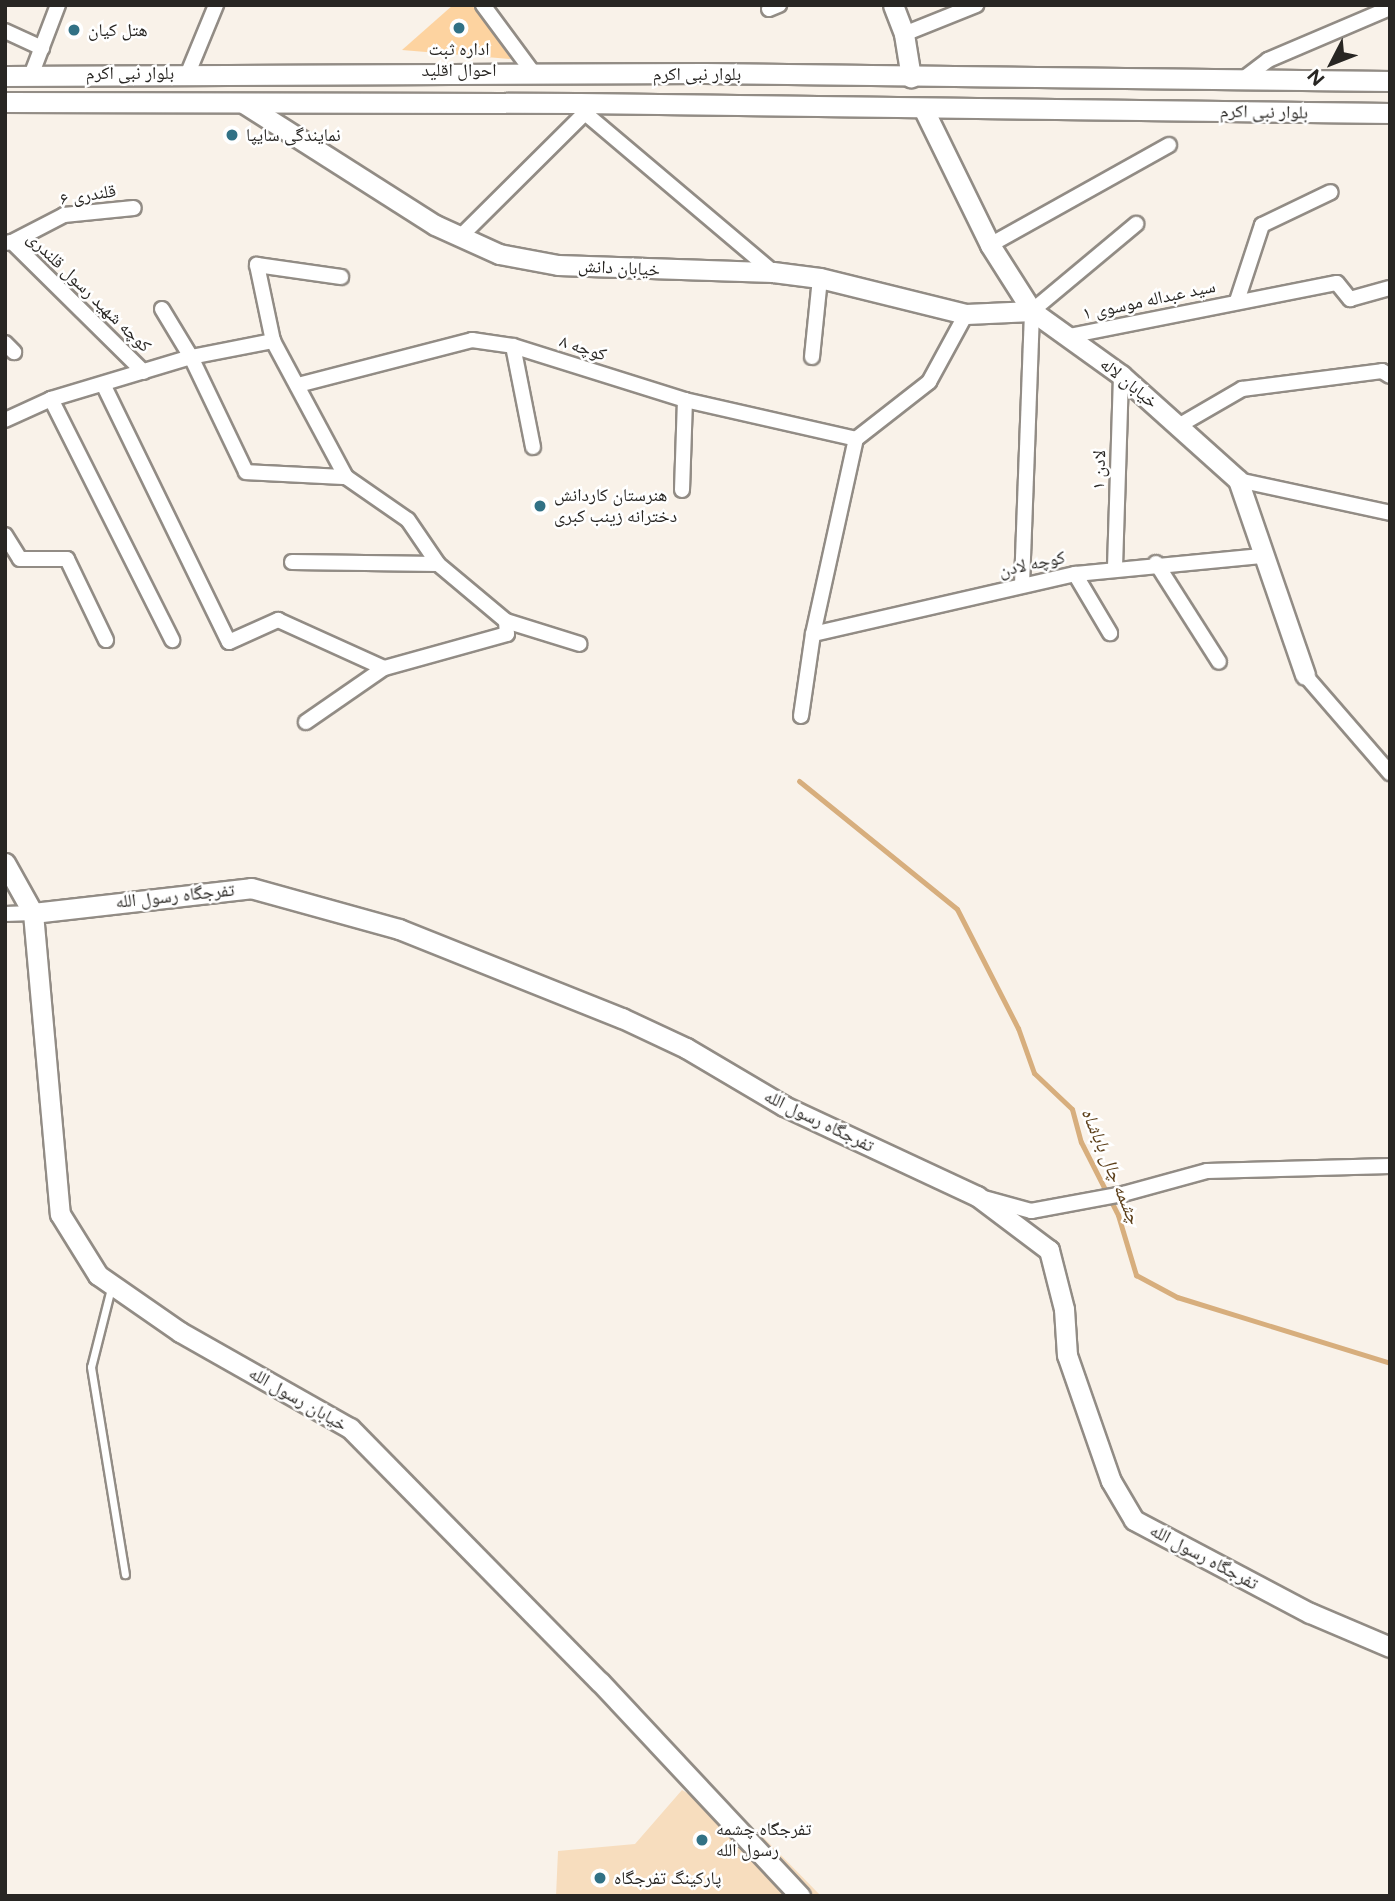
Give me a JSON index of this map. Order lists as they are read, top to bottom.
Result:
{
  "streets": {
    "street": [
      "بلوار نبی اکرم",
      "قلندری ۶",
      "خیابان دانش",
      "کوچه شهید رسول قلندری",
      "سید عبداله موسوی ۱",
      "کوچه ۸",
      "خیابان لاله",
      "لادن ۱",
      "کوچه لادن",
      "تفرجگاه رسول الله",
      "خیابان رسول الله"
    ]
  },
  "crossings": [
    ["بلوار نبی اکرم", "خیابان دانش"],
    ["بلوار نبی اکرم", "خیابان لاله"],
    ["قلندری ۶", "کوچه شهید رسول قلندری"],
    ["خیابان دانش", "خیابان لاله"],
    ["سید عبداله موسوی ۱", "خیابان لاله"],
    ["خیابان لاله", "لادن ۱"],
    ["خیابان لاله", "کوچه لادن"],
    ["لادن ۱", "کوچه لادن"],
    ["تفرجگاه رسول الله", "خیابان رسول الله"]
  ],
  "water": ["چشمه چال باباشاه"],
  "places": [
    "اداره ثبت احوال اقلید",
    "هتل کیان",
    "نمایندگی سایپا",
    "هنرستان کاردانش دخترانه زینب کبری",
    "تفرجگاه چشمه رسول الله",
    "پارکینگ تفرجگاه"
  ],
  "north": "bottom left"
}
